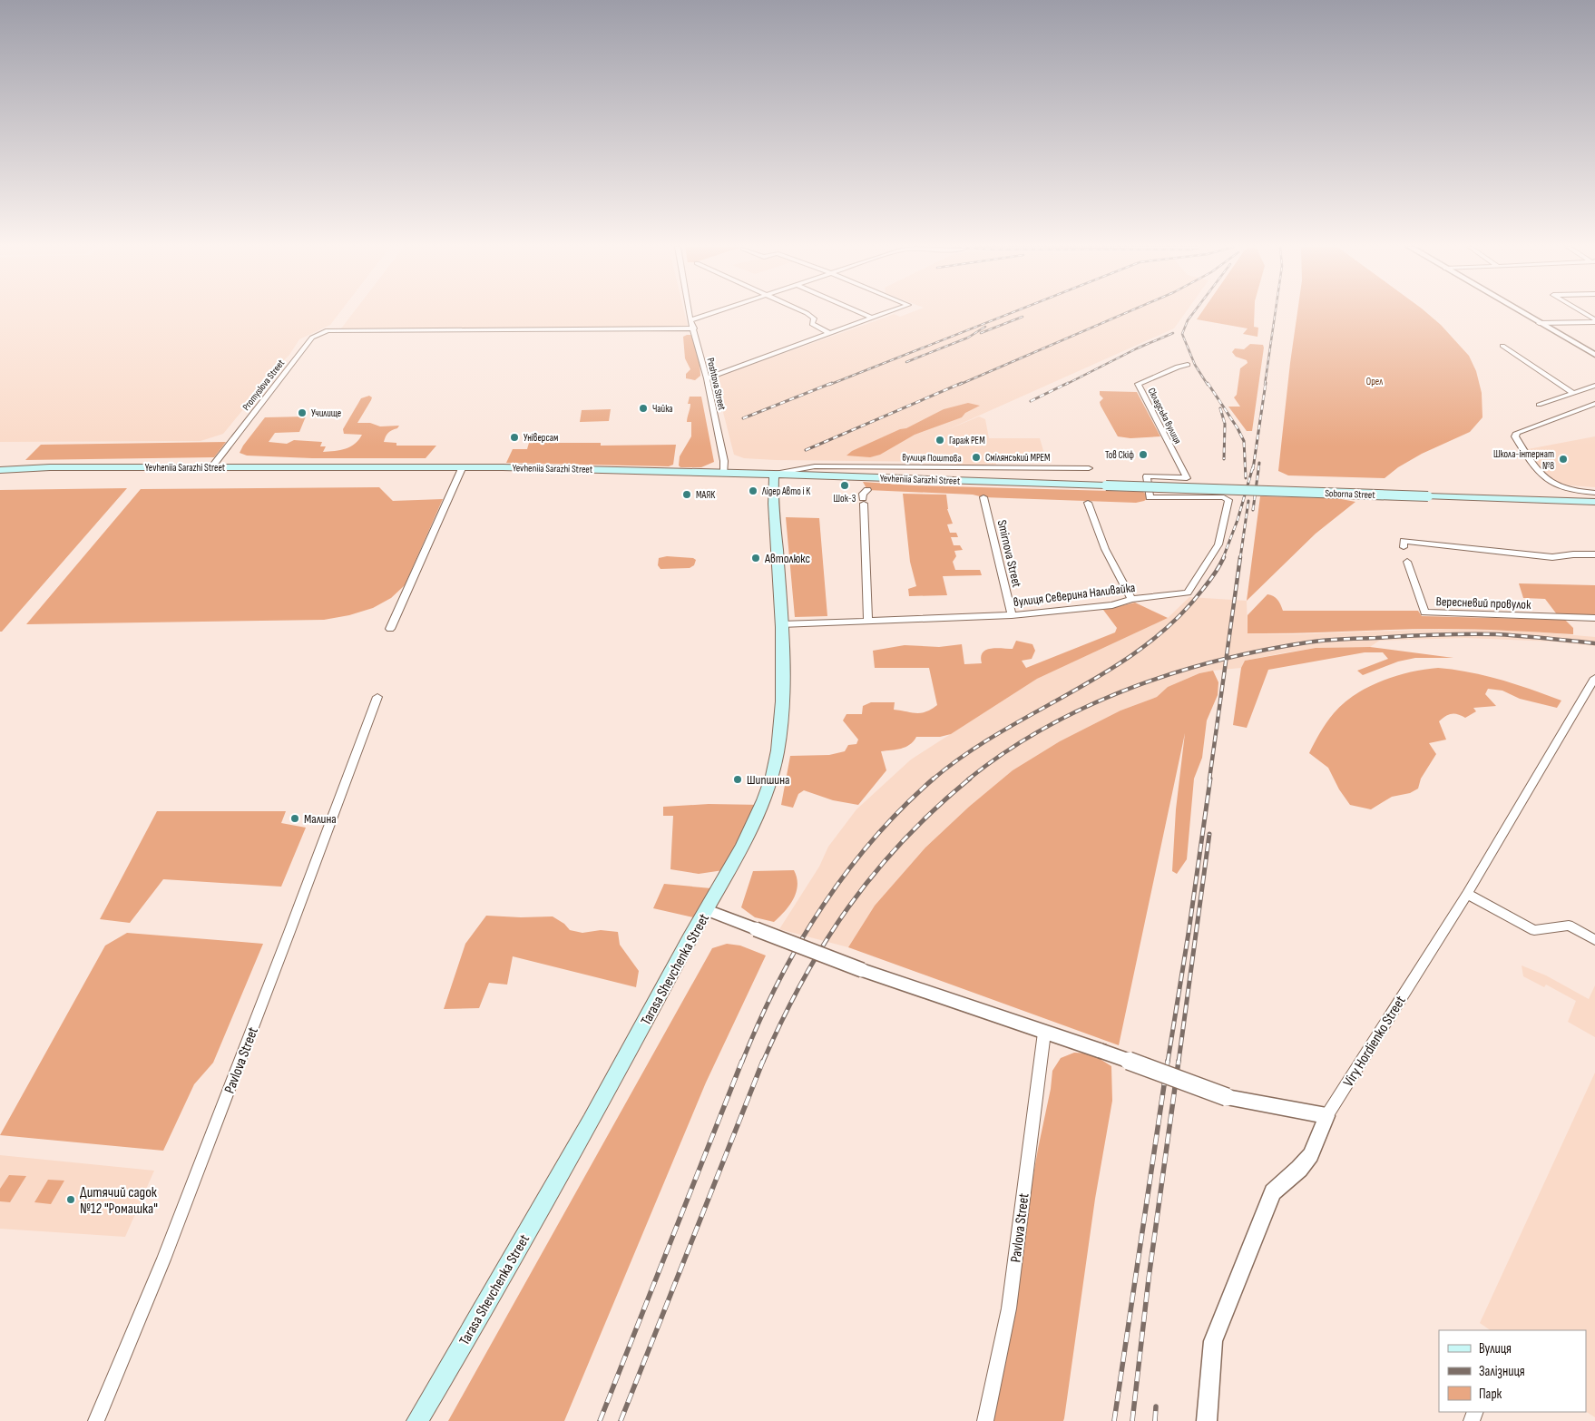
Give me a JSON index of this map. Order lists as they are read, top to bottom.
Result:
{
  "streets": {
    "main road": ["Yevheniia Sarazhi Street", "Soborna Street", "Tarasa Shevchenka Street"],
    "street": [
      "Poshtova Street",
      "Promyslova Street",
      "Складська вулиця",
      "вулиця Поштова",
      "Smirnova Street",
      "вулиця Северина Наливайка",
      "Вересневий провулок",
      "Viry Hordienko Street",
      "Pavlova Street"
    ]
  },
  "crossings": [
    ["Poshtova Street", "Promyslova Street"],
    ["Poshtova Street", "Yevheniia Sarazhi Street"],
    ["Promyslova Street", "Yevheniia Sarazhi Street"],
    ["Складська вулиця", "вулиця Северина Наливайка"],
    ["вулиця Поштова", "Yevheniia Sarazhi Street"],
    ["вулиця Поштова", "Tarasa Shevchenka Street"],
    ["Yevheniia Sarazhi Street", "Soborna Street"],
    ["Yevheniia Sarazhi Street", "Tarasa Shevchenka Street"],
    ["Smirnova Street", "вулиця Северина Наливайка"],
    ["вулиця Северина Наливайка", "Tarasa Shevchenka Street"]
  ],
  "parks": ["Орел"],
  "places": [
    "Чайка",
    "Училище",
    "Універсам",
    "Гараж РЕМ",
    "Тов Скіф",
    "Смілянський МРЕМ",
    "Школа-інтернат №8",
    "Шок-3",
    "Лідер Авто і К",
    "МАЯК",
    "Автолюкс",
    "Шипшина",
    "Малина",
    "Дитячий садок №12 \"Ромашка\""
  ],
  "legend": ["Вулиця", "Залізниця", "Парк"]
}
